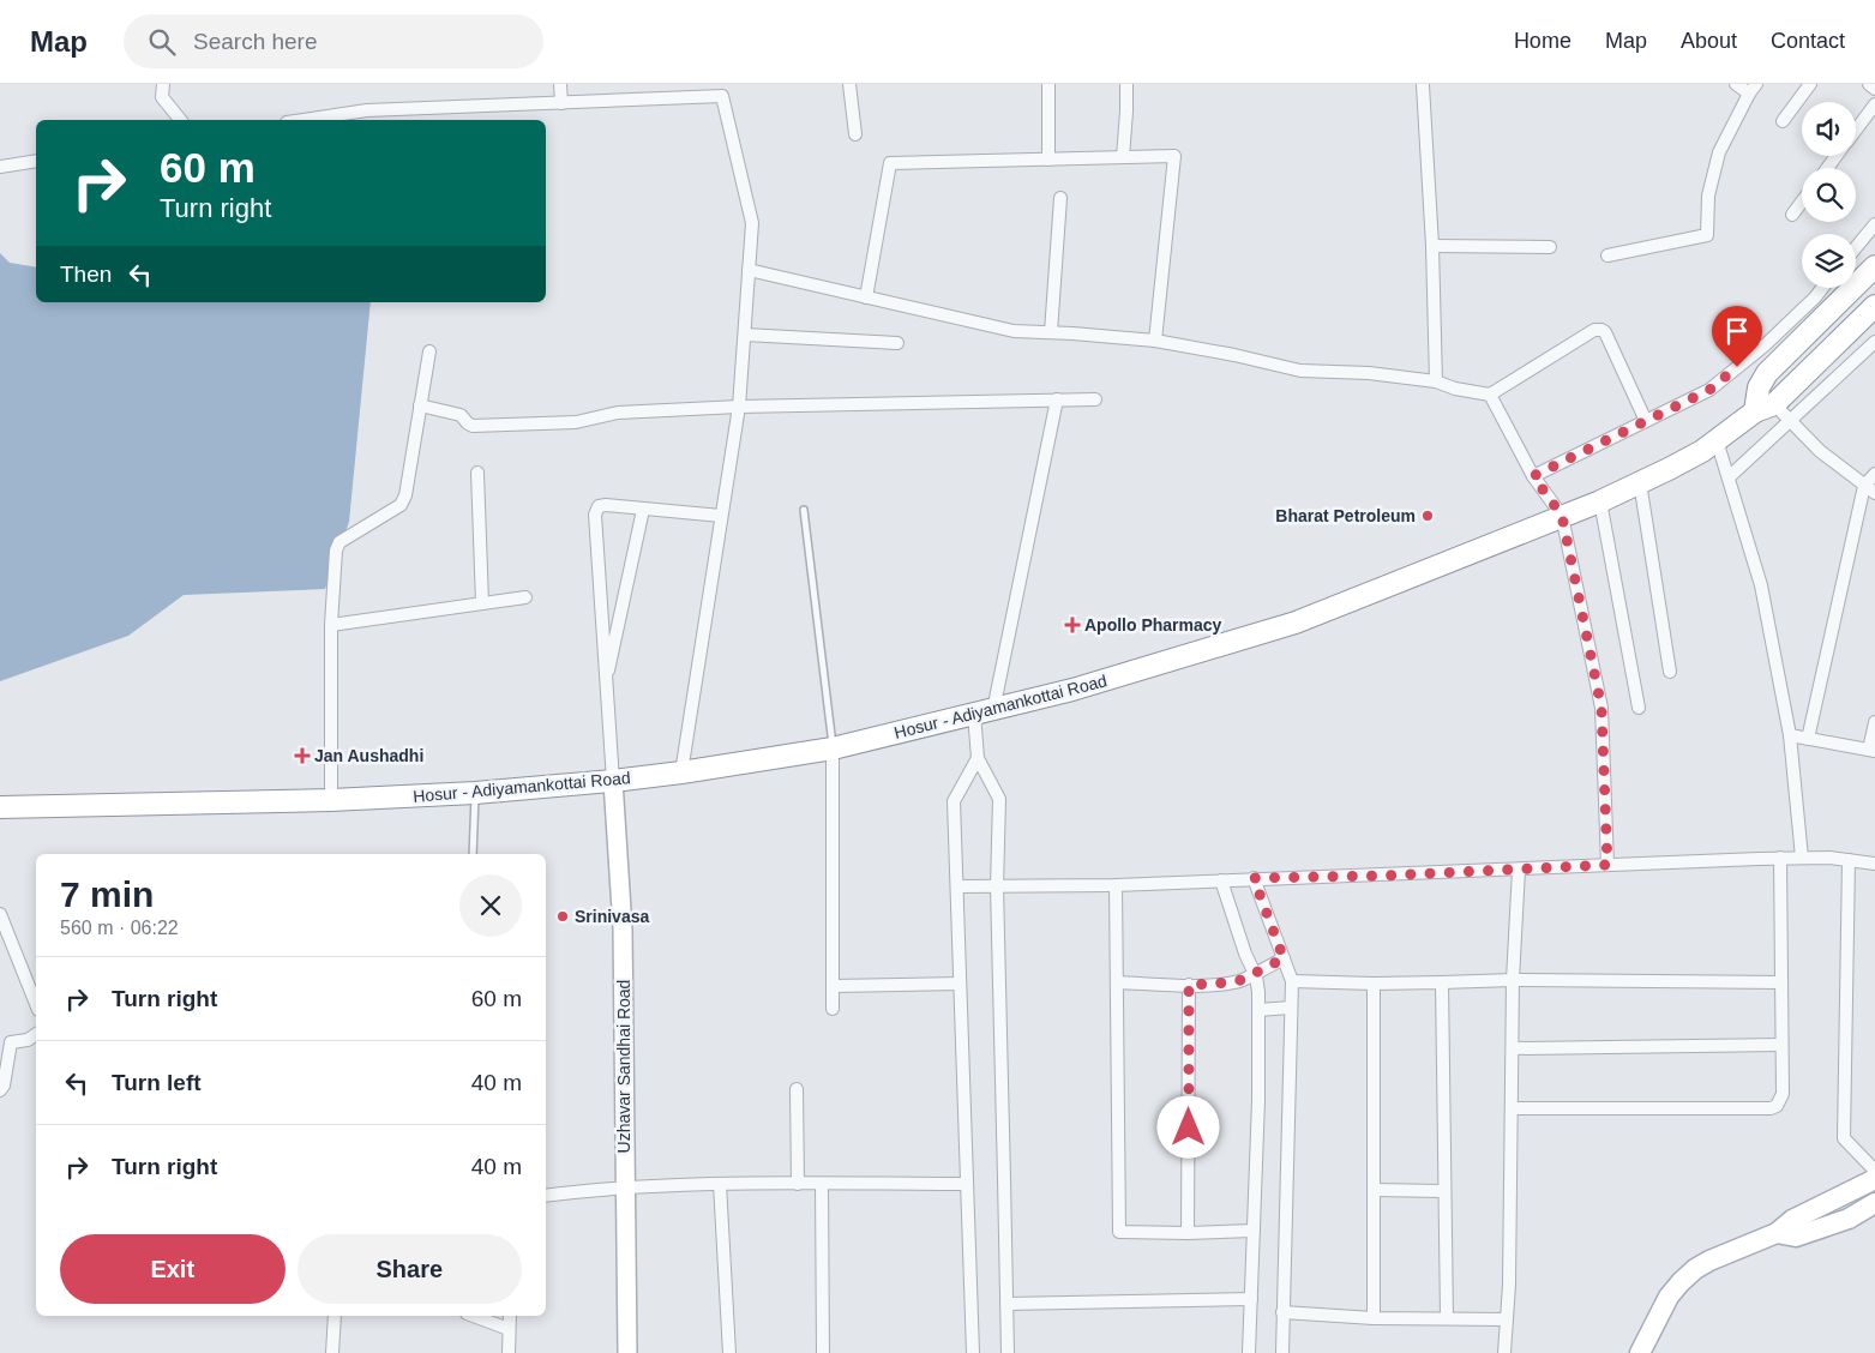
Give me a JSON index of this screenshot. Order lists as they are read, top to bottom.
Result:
{
  "streets": {
    "highway": ["Hosur - Adiyamankottai Road"],
    "main road": ["Uzhavar Sandhai Road"]
  },
  "crossings": [
    ["Hosur - Adiyamankottai Road", "Uzhavar Sandhai Road"]
  ],
  "places": {
    "other": ["Bharat Petroleum", "Srinivasa"],
    "health": ["Apollo Pharmacy", "Jan Aushadhi"]
  },
  "page": {
    "header": "Map",
    "search": "Search here",
    "nav": [
      "Home",
      "Map",
      "About",
      "Contact"
    ],
    "turn": ["60 m", "Turn right"],
    "then": "Then",
    "heading": ["7 min", "560 m · 06:22"],
    "list": [
      {
        "name": "Turn right",
        "value": "60 m"
      },
      {
        "name": "Turn left",
        "value": "40 m"
      },
      {
        "name": "Turn right",
        "value": "40 m"
      }
    ],
    "buttons": ["Exit", "Share"]
  }
}
